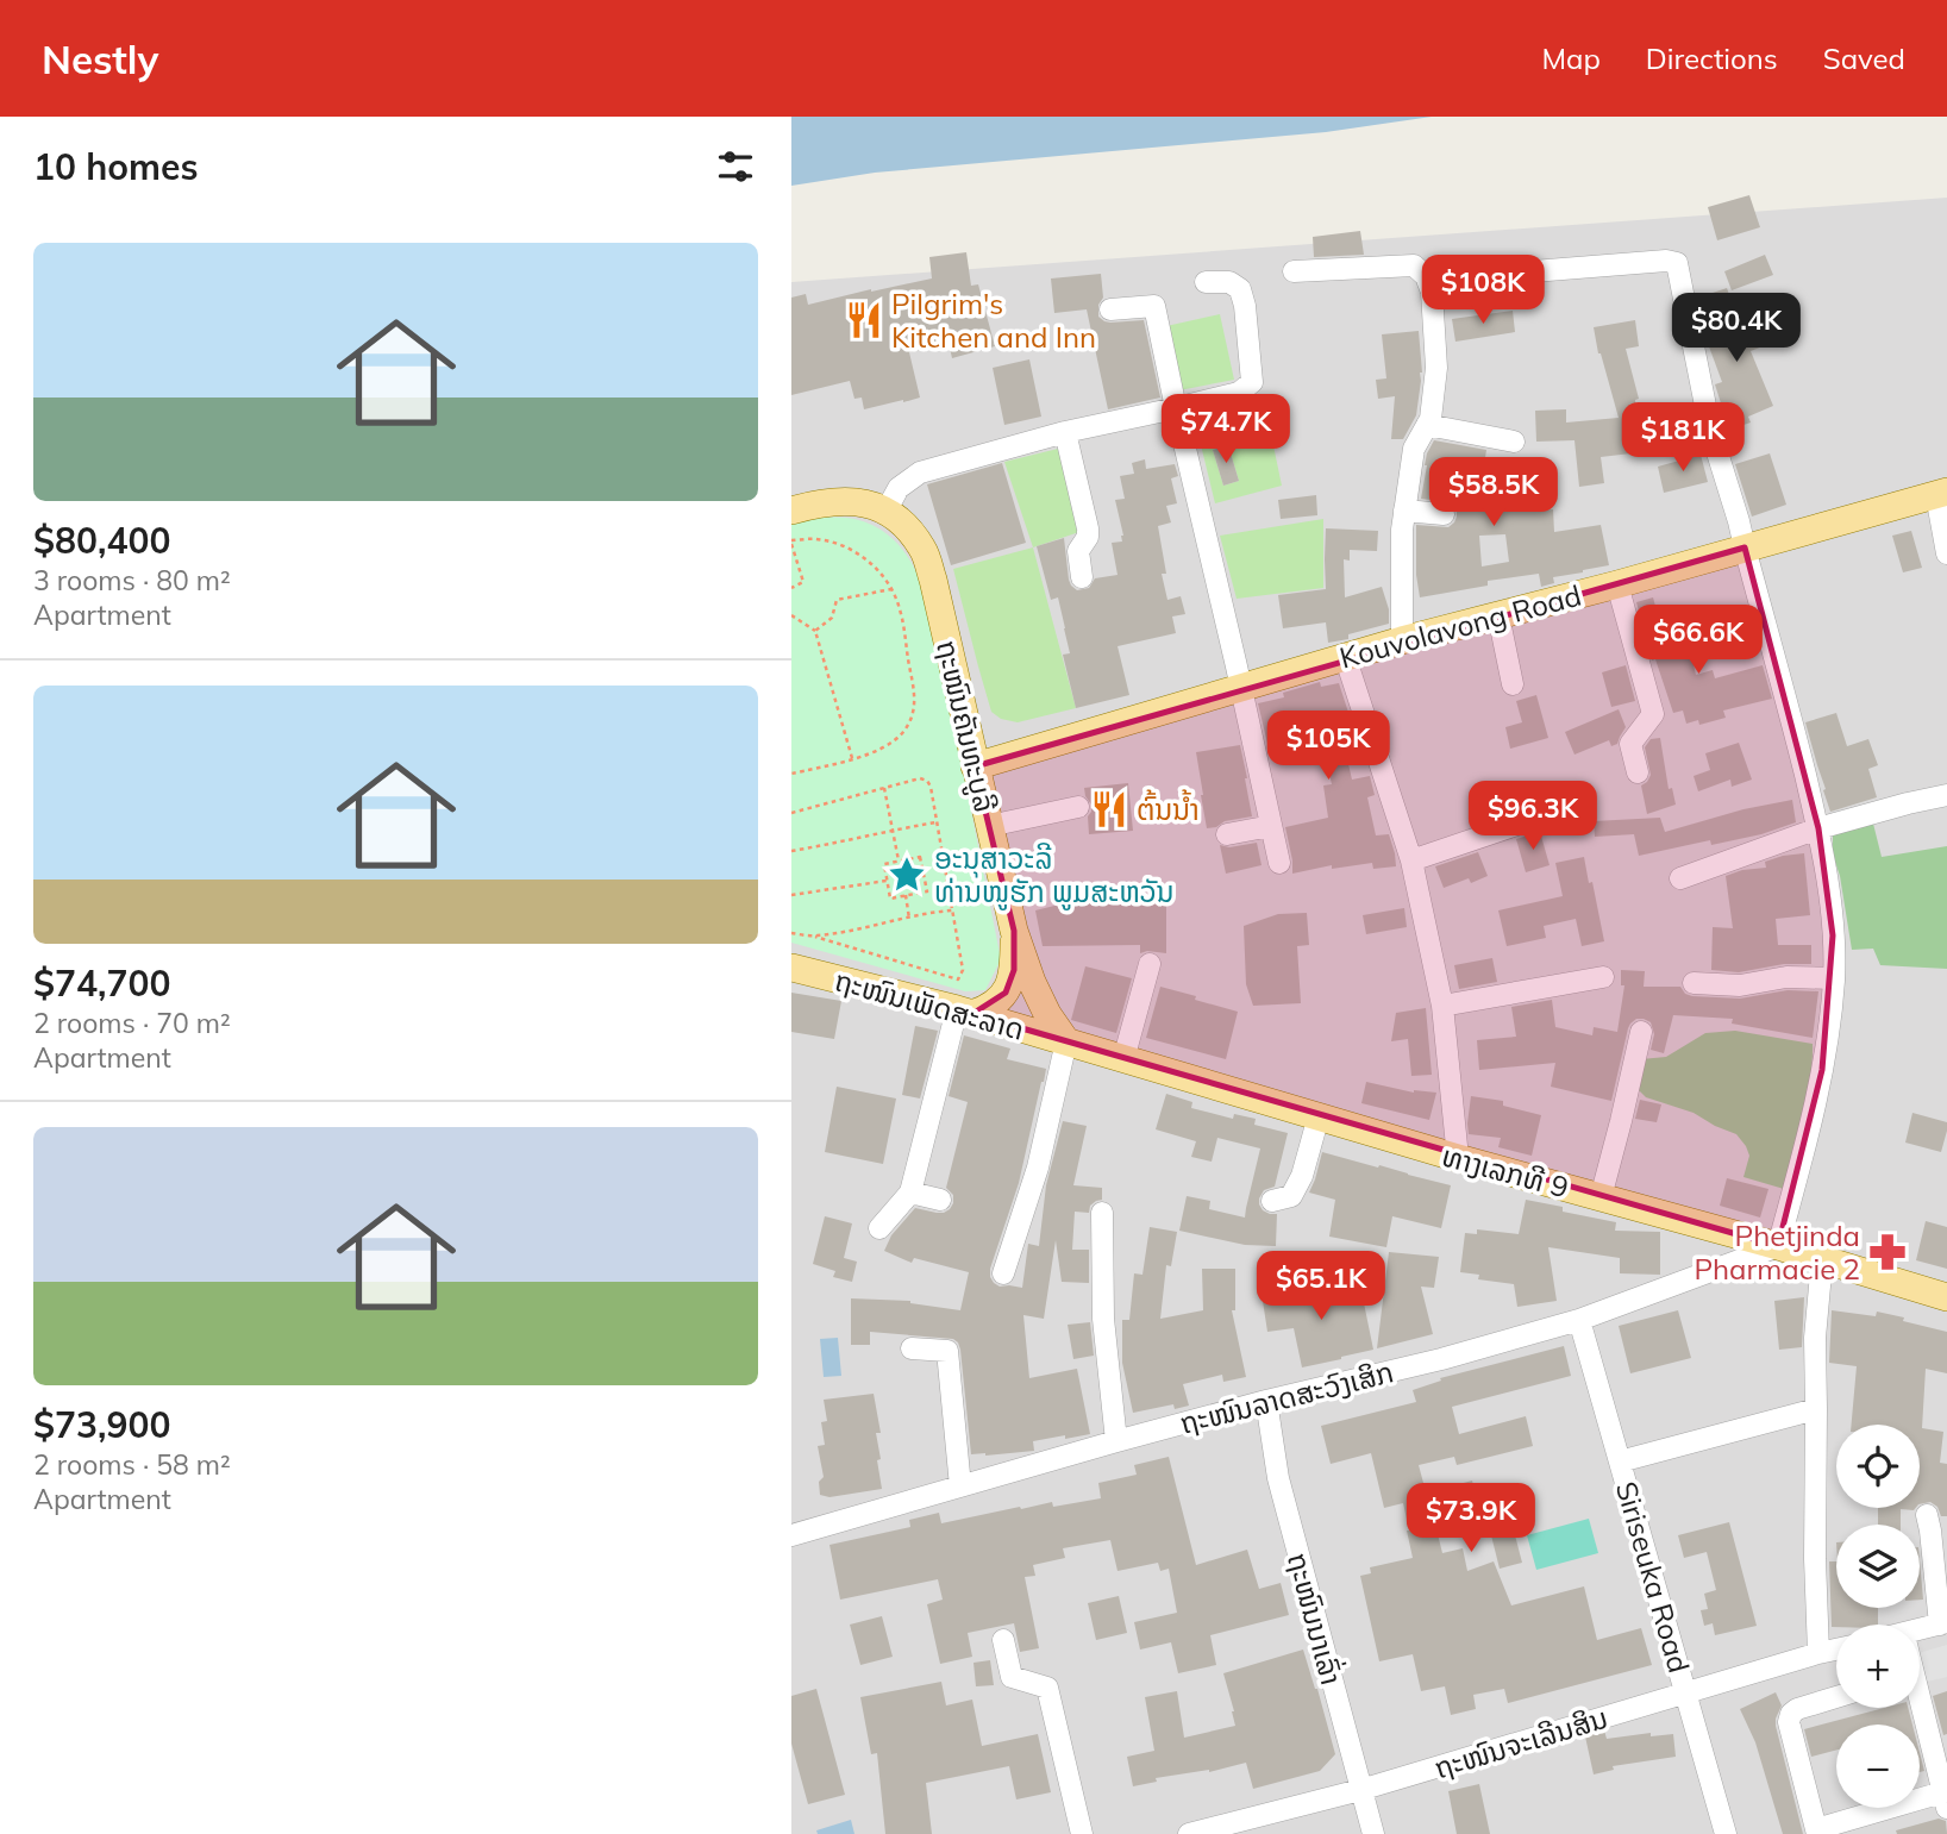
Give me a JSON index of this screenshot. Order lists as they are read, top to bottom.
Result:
{
  "streets": {
    "main road": [
      "Kouvolavong Road",
      "ຖະໜົນຄັນທະບູລີ",
      "ຖະໜົນເພັດສະລາດ",
      "ທາງເລກທີ 9"
    ],
    "street": [
      "ຖະໜົນລາດສະວົງເສິກ",
      "Siriseuka Road",
      "ຖະໜົນນາເລົ່າ",
      "ຖະໜົນຈະເລີນສິນ"
    ]
  },
  "crossings": [
    ["Kouvolavong Road", "ຖະໜົນຄັນທະບູລີ"],
    ["ຖະໜົນຄັນທະບູລີ", "ຖະໜົນເພັດສະລາດ"],
    ["ຖະໜົນຄັນທະບູລີ", "ທາງເລກທີ 9"],
    ["ຖະໜົນເພັດສະລາດ", "ທາງເລກທີ 9"],
    ["ທາງເລກທີ 9", "ຖະໜົນລາດສະວົງເສິກ"],
    ["ຖະໜົນລາດສະວົງເສິກ", "Siriseuka Road"],
    ["ຖະໜົນລາດສະວົງເສິກ", "ຖະໜົນນາເລົ່າ"],
    ["Siriseuka Road", "ຖະໜົນຈະເລີນສິນ"],
    ["ຖະໜົນນາເລົ່າ", "ຖະໜົນຈະເລີນສິນ"]
  ],
  "places": {
    "restaurant": ["Pilgrim's Kitchen and Inn", "ຕົ້ນນໍ້າ"],
    "place": ["ອະນຸສາວະລີ ທ່ານໜູຮັກ ພູມສະຫວັນ"],
    "pharmacy": ["Phetjinda Pharmacie 2"]
  },
  "page": {
    "header": "Nestly",
    "nav": ["Map", "Directions", "Saved"],
    "heading": "10 homes",
    "list": [
      {
        "name": "$80,400",
        "note": "3 rooms · 80 m² · Apartment"
      },
      {
        "name": "$74,700",
        "note": "2 rooms · 70 m² · Apartment"
      },
      {
        "name": "$73,900",
        "note": "2 rooms · 58 m² · Apartment"
      }
    ],
    "price": [
      "$108K",
      "$80.4K",
      "$74.7K",
      "$181K",
      "$58.5K",
      "$66.6K",
      "$105K",
      "$96.3K",
      "$65.1K",
      "$73.9K"
    ],
    "map_buttons": ["+", "−"]
  }
}
